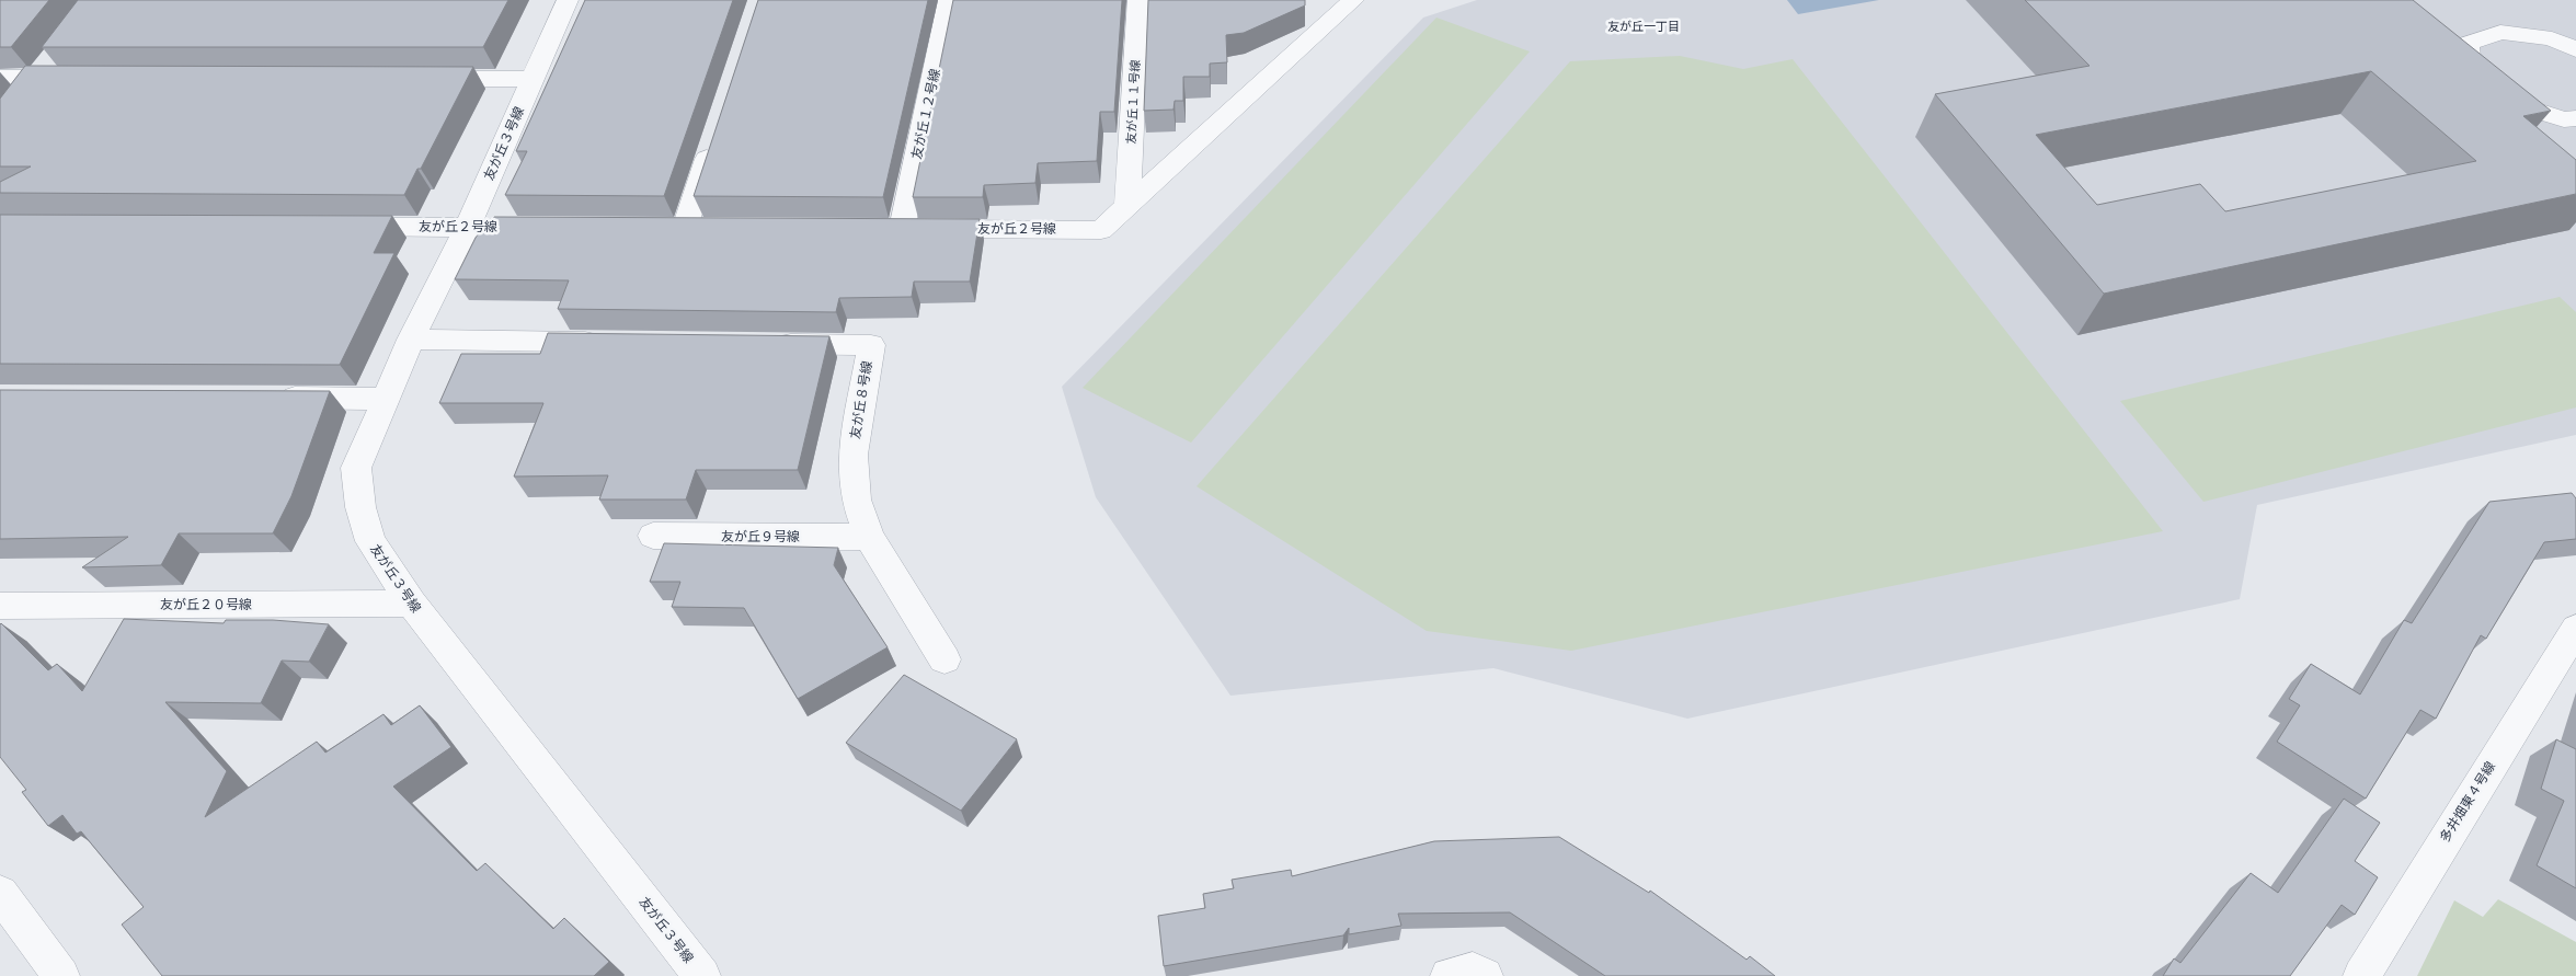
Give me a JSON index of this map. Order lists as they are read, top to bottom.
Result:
{
  "streets": {
    "street": [
      "友が丘１１号線",
      "友が丘１２号線",
      "友が丘３号線",
      "友が丘２号線",
      "友が丘８号線",
      "友が丘９号線",
      "友が丘２０号線",
      "多井畑東４号線"
    ]
  },
  "crossings": [
    ["友が丘１１号線", "友が丘２号線"],
    ["友が丘１２号線", "友が丘２号線"],
    ["友が丘３号線", "友が丘２号線"],
    ["友が丘３号線", "友が丘２０号線"],
    ["友が丘８号線", "友が丘９号線"]
  ],
  "districts": ["友が丘一丁目"]
}
